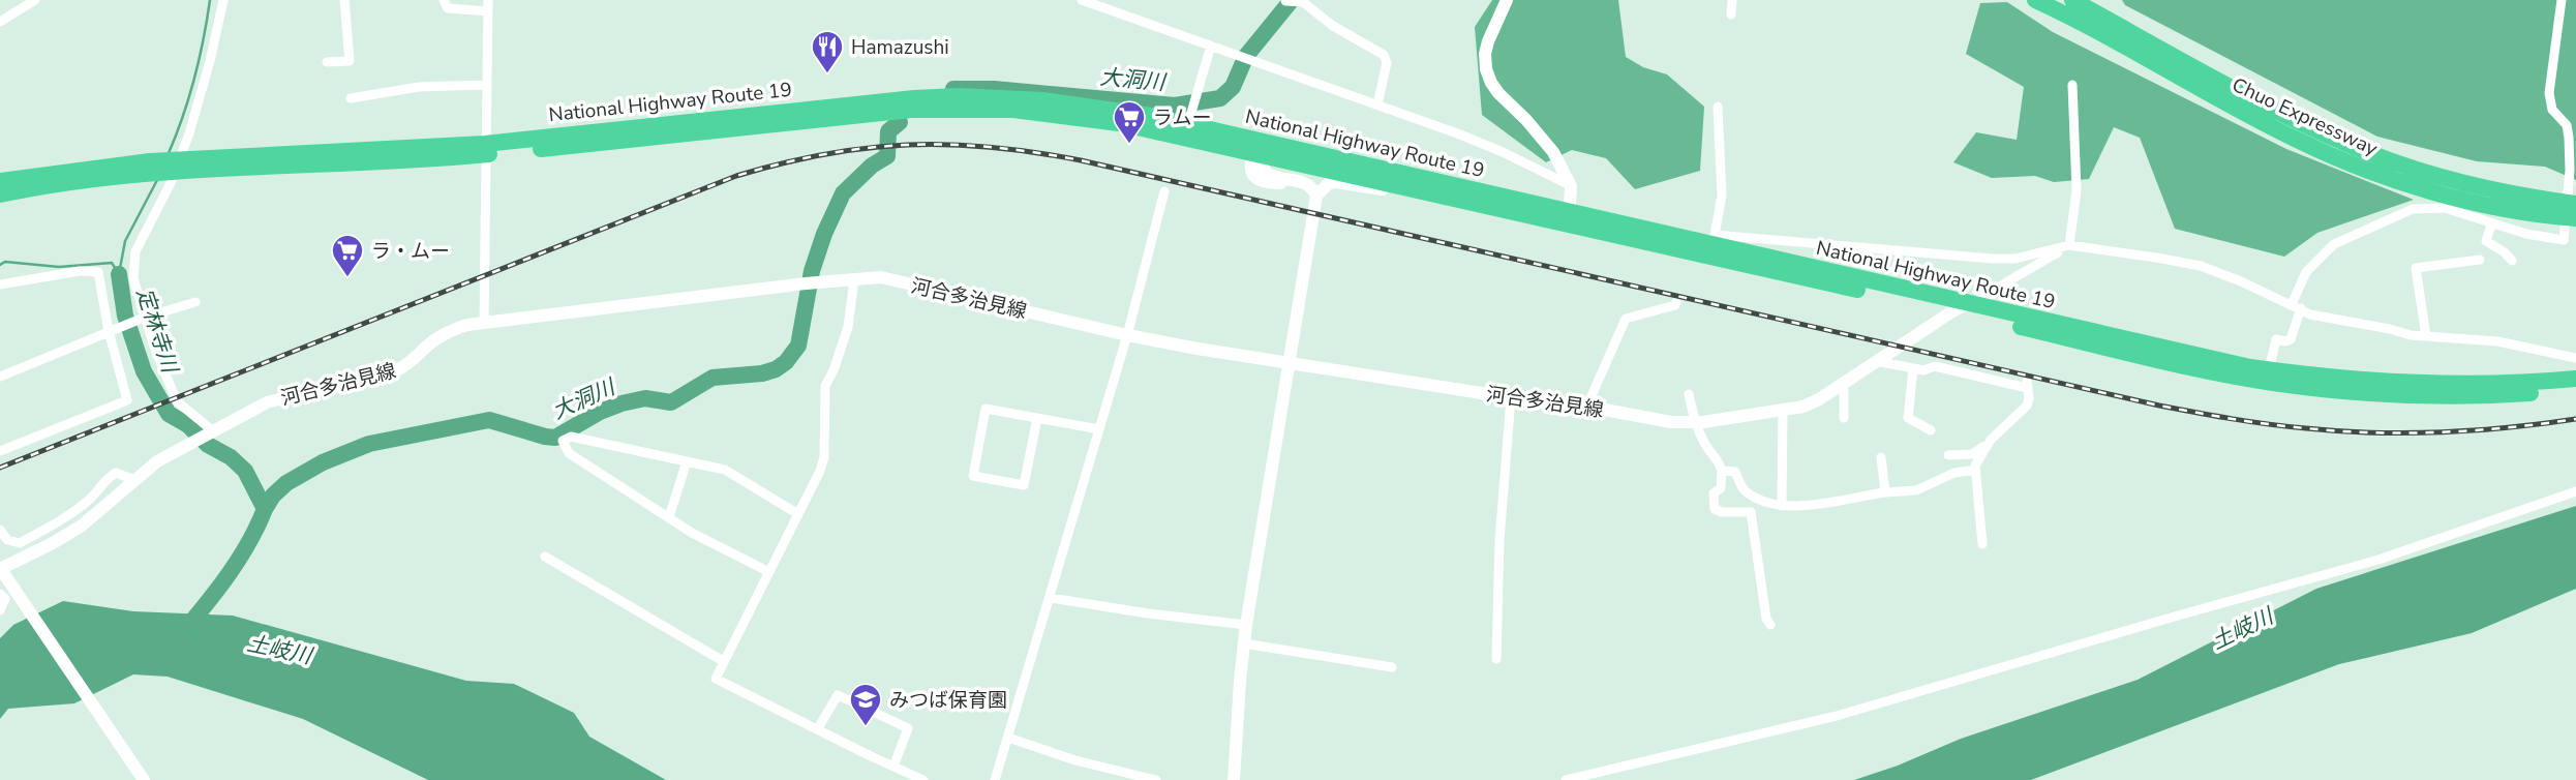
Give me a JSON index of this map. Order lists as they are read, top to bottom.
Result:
{
  "streets": {
    "highway": ["National Highway Route 19", "Chuo Expressway"],
    "main road": ["河合多治見線"]
  },
  "crossings": [
    ["National Highway Route 19", "河合多治見線"]
  ],
  "water": ["大洞川", "定林寺川", "土岐川"],
  "places": {
    "restaurant": ["Hamazushi"],
    "supermarket": ["ラムー", "ラ・ムー"],
    "school or university": ["みつば保育園"]
  }
}
